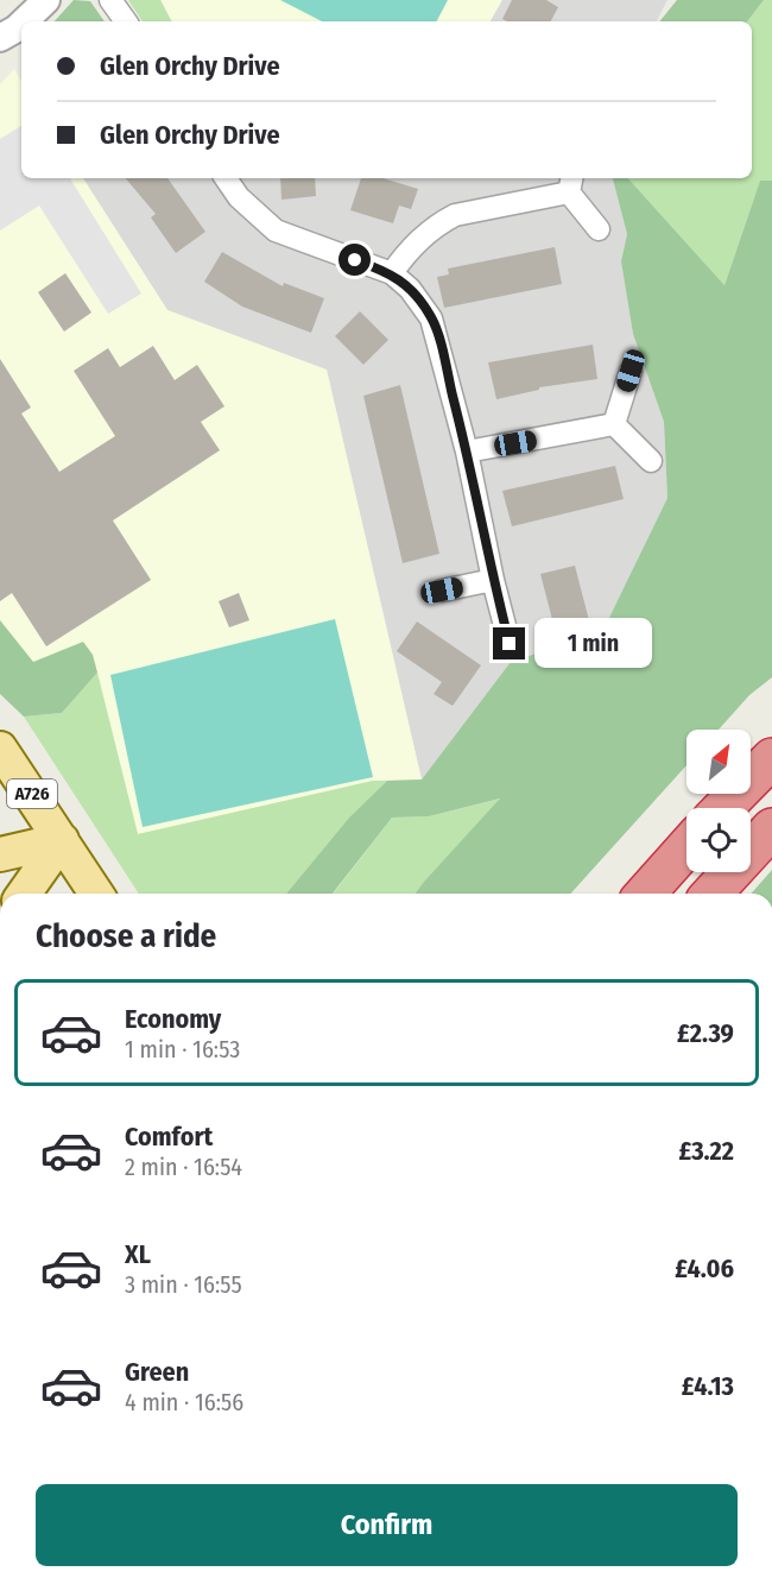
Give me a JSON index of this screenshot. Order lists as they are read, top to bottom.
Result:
{
  "streets": {
    "main road": ["A726"]
  },
  "north": "top right",
  "page": {
    "banner": ["Glen Orchy Drive", "Glen Orchy Drive"],
    "bubble": "1 min",
    "heading": "Choose a ride",
    "list": [
      {
        "name": "Economy",
        "note": "1 min · 16:53",
        "value": "£2.39"
      },
      {
        "name": "Comfort",
        "note": "2 min · 16:54",
        "value": "£3.22"
      },
      {
        "name": "XL",
        "note": "3 min · 16:55",
        "value": "£4.06"
      },
      {
        "name": "Green",
        "note": "4 min · 16:56",
        "value": "£4.13"
      }
    ],
    "buttons": "Confirm"
  }
}
